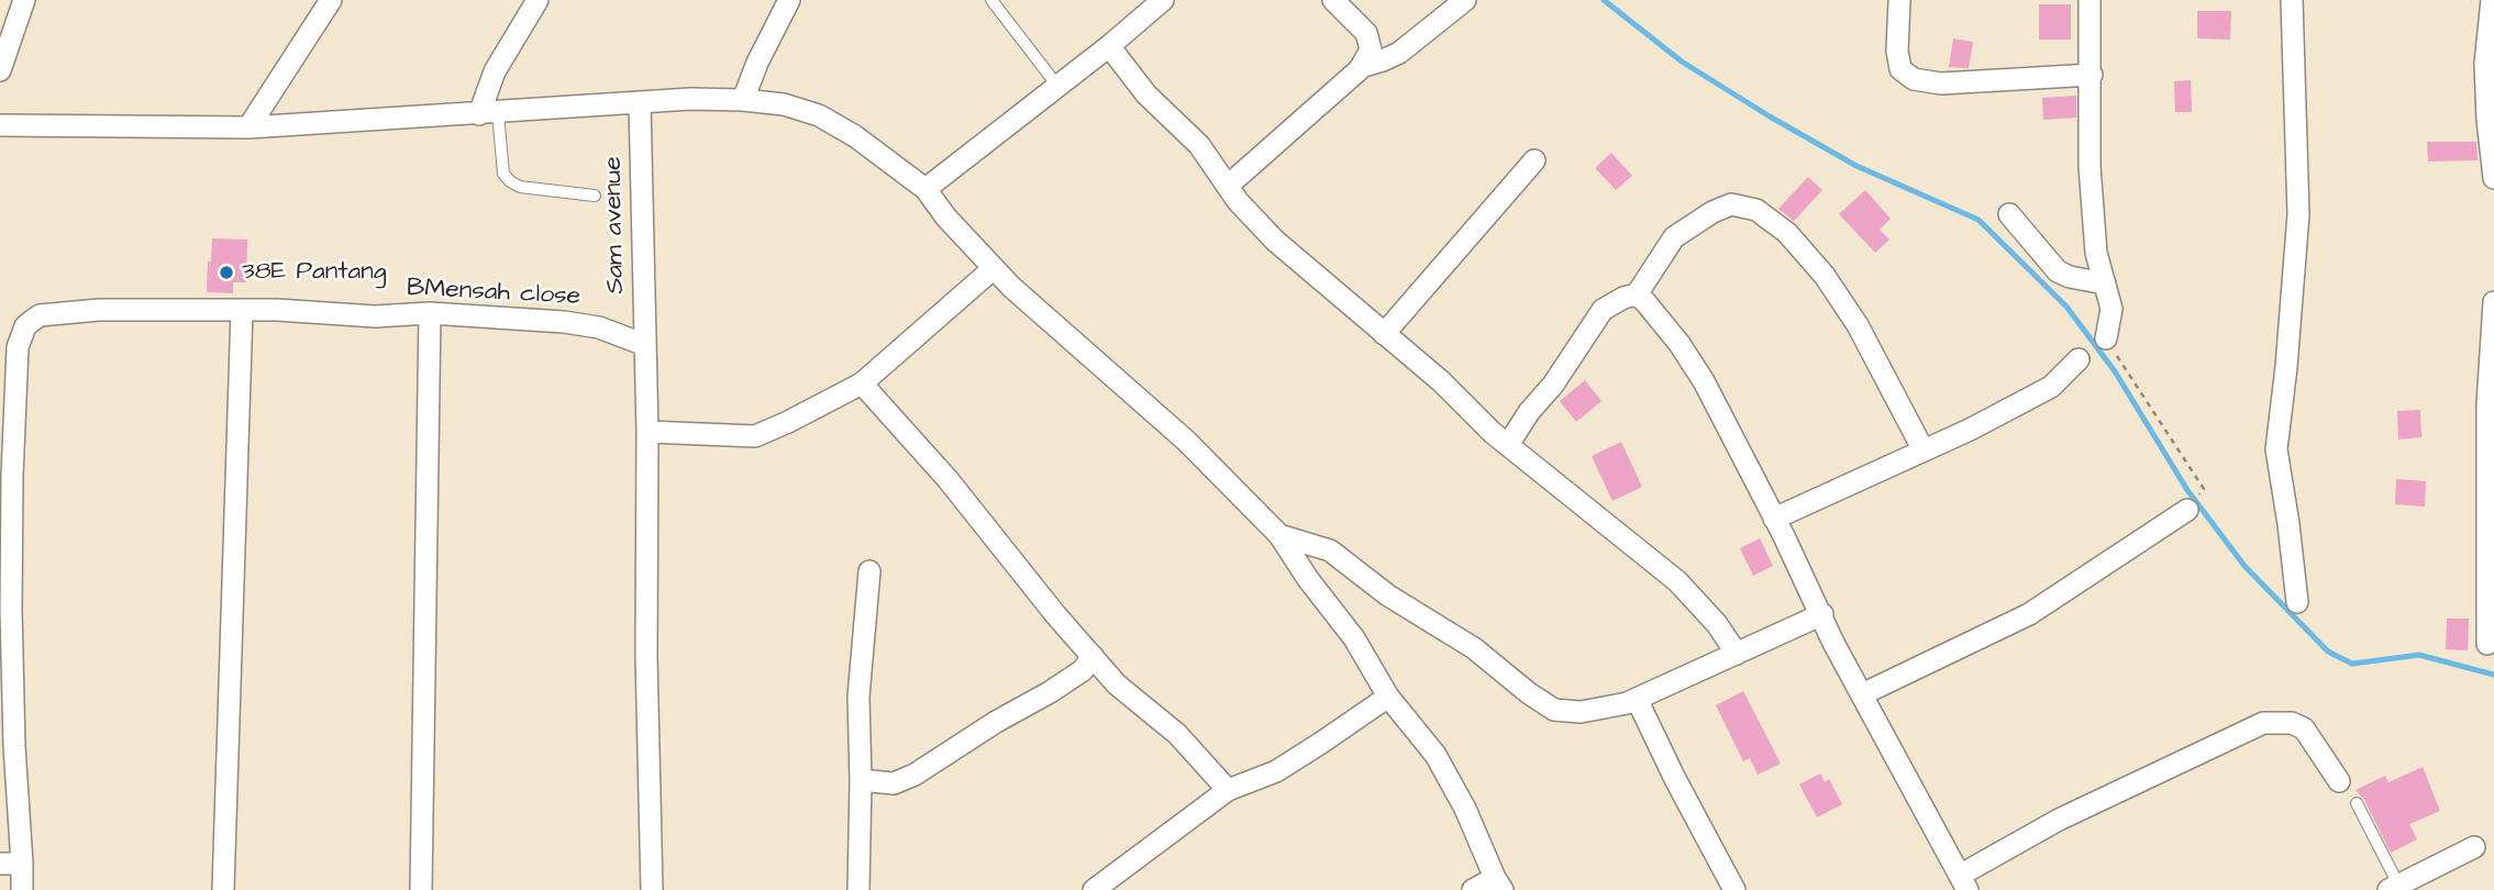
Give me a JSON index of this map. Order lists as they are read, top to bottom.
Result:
{
  "streets": {
    "street": ["Sam avenue", "BMensah close"]
  },
  "crossings": [
    ["Sam avenue", "BMensah close"]
  ],
  "places": ["38E Pantang"]
}
